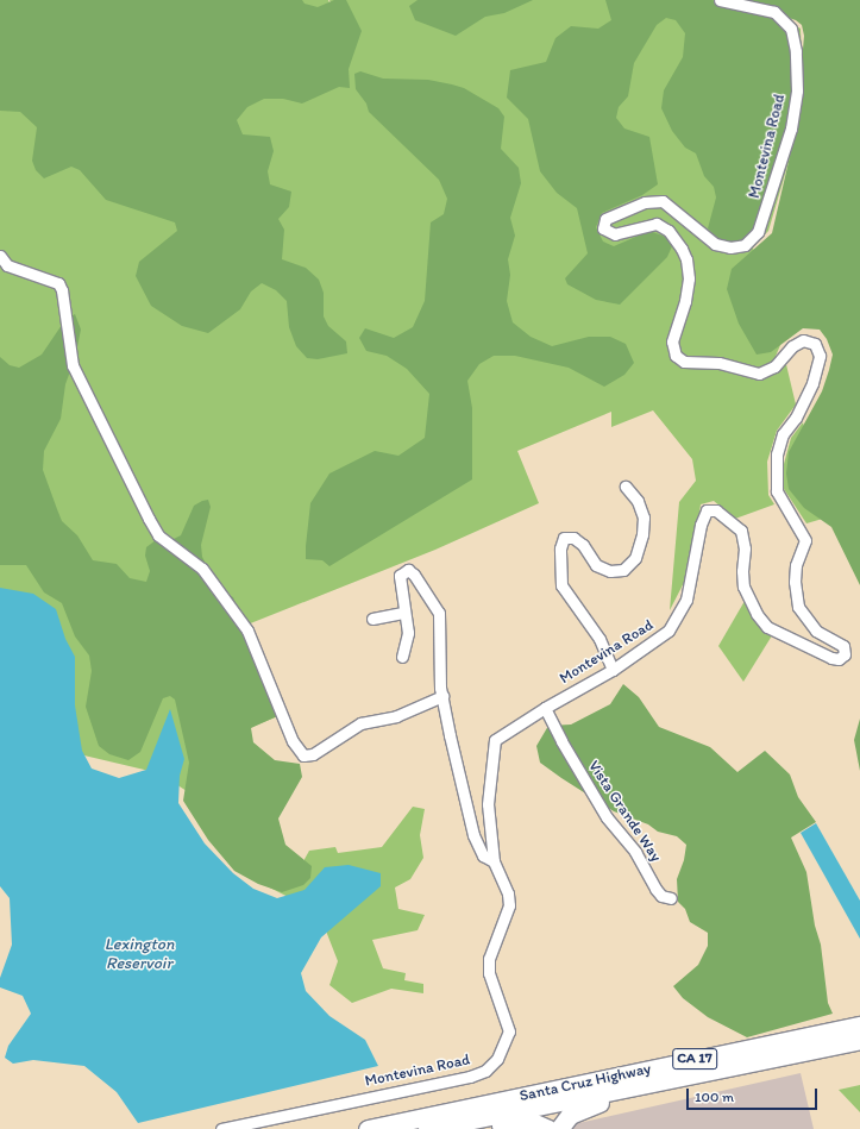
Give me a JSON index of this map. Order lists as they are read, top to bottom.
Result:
{
  "streets": {
    "highway": ["CA 17", "Santa Cruz Highway"],
    "street": ["Montevina Road", "Vista Grande Way"]
  },
  "crossings": [
    ["Montevina Road", "Vista Grande Way"]
  ],
  "water": ["Lexington Reservoir"],
  "scale_bar": "100 m"
}
